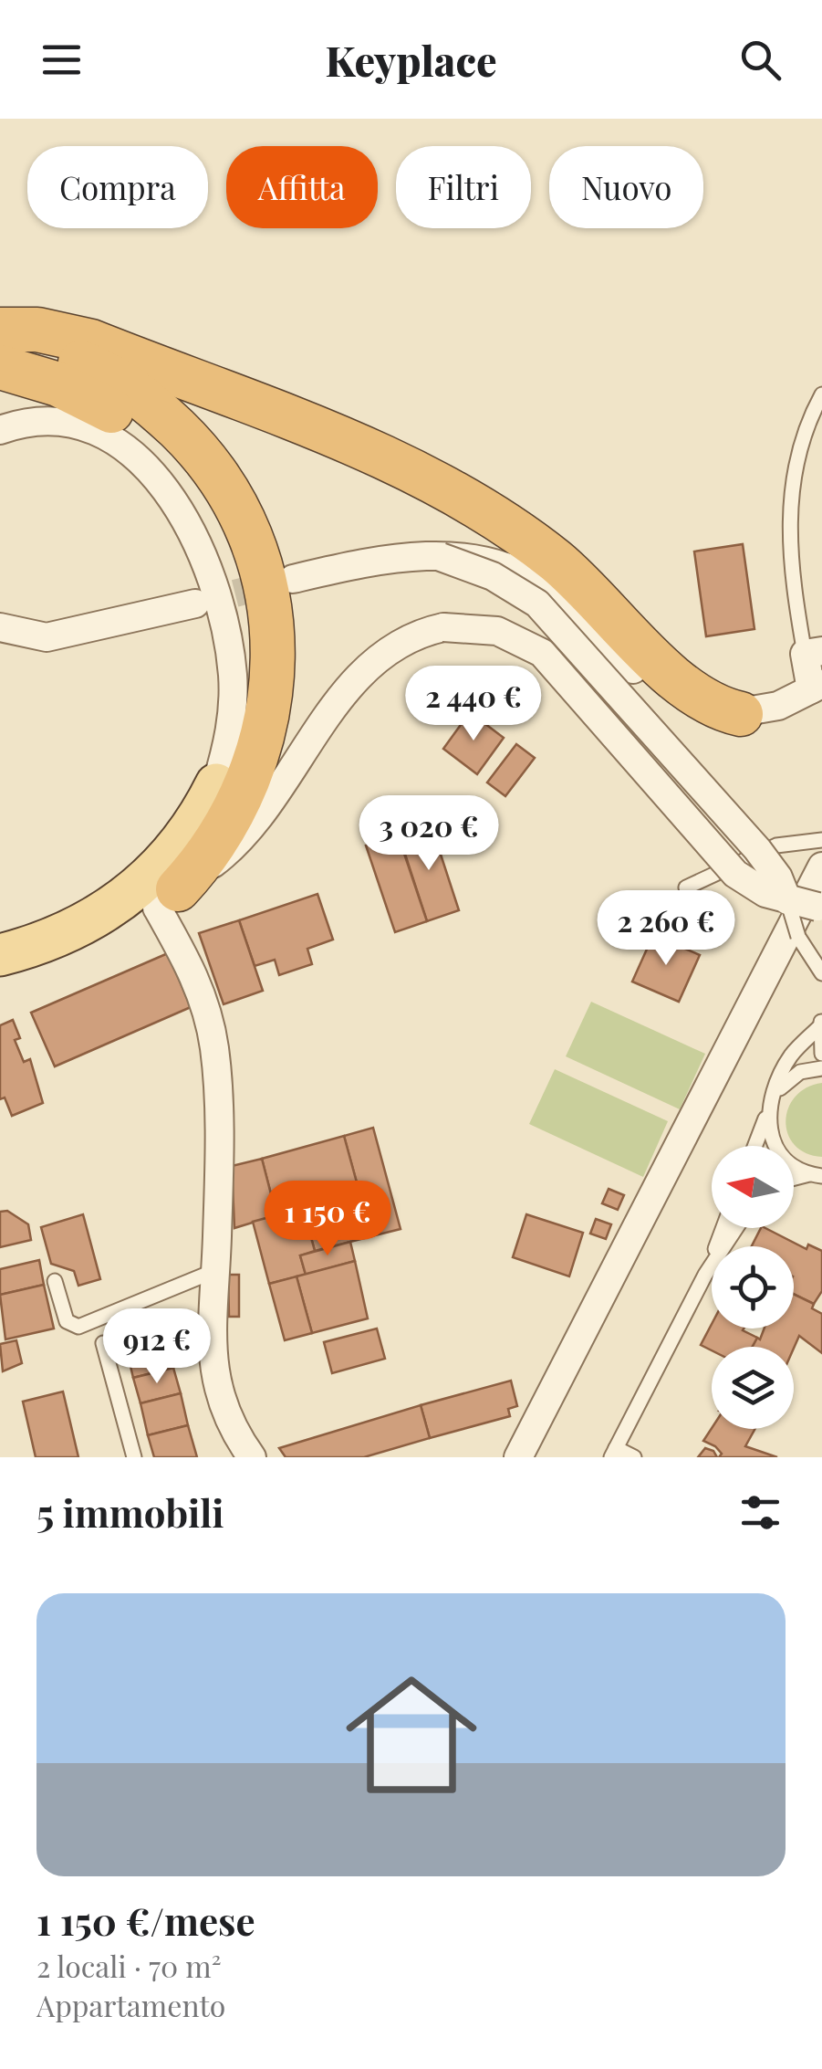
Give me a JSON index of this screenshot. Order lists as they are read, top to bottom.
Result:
{
  "north": "left",
  "page": {
    "header": "Keyplace",
    "chip": [
      "Compra",
      "Affitta",
      "Filtri",
      "Nuovo"
    ],
    "price": [
      "2 440 €",
      "3 020 €",
      "2 260 €",
      "1 150 €",
      "912 €"
    ],
    "heading": "5 immobili",
    "list": [
      {
        "name": "1 150 €/mese",
        "note": "2 locali · 70 m² · Appartamento"
      }
    ]
  }
}
